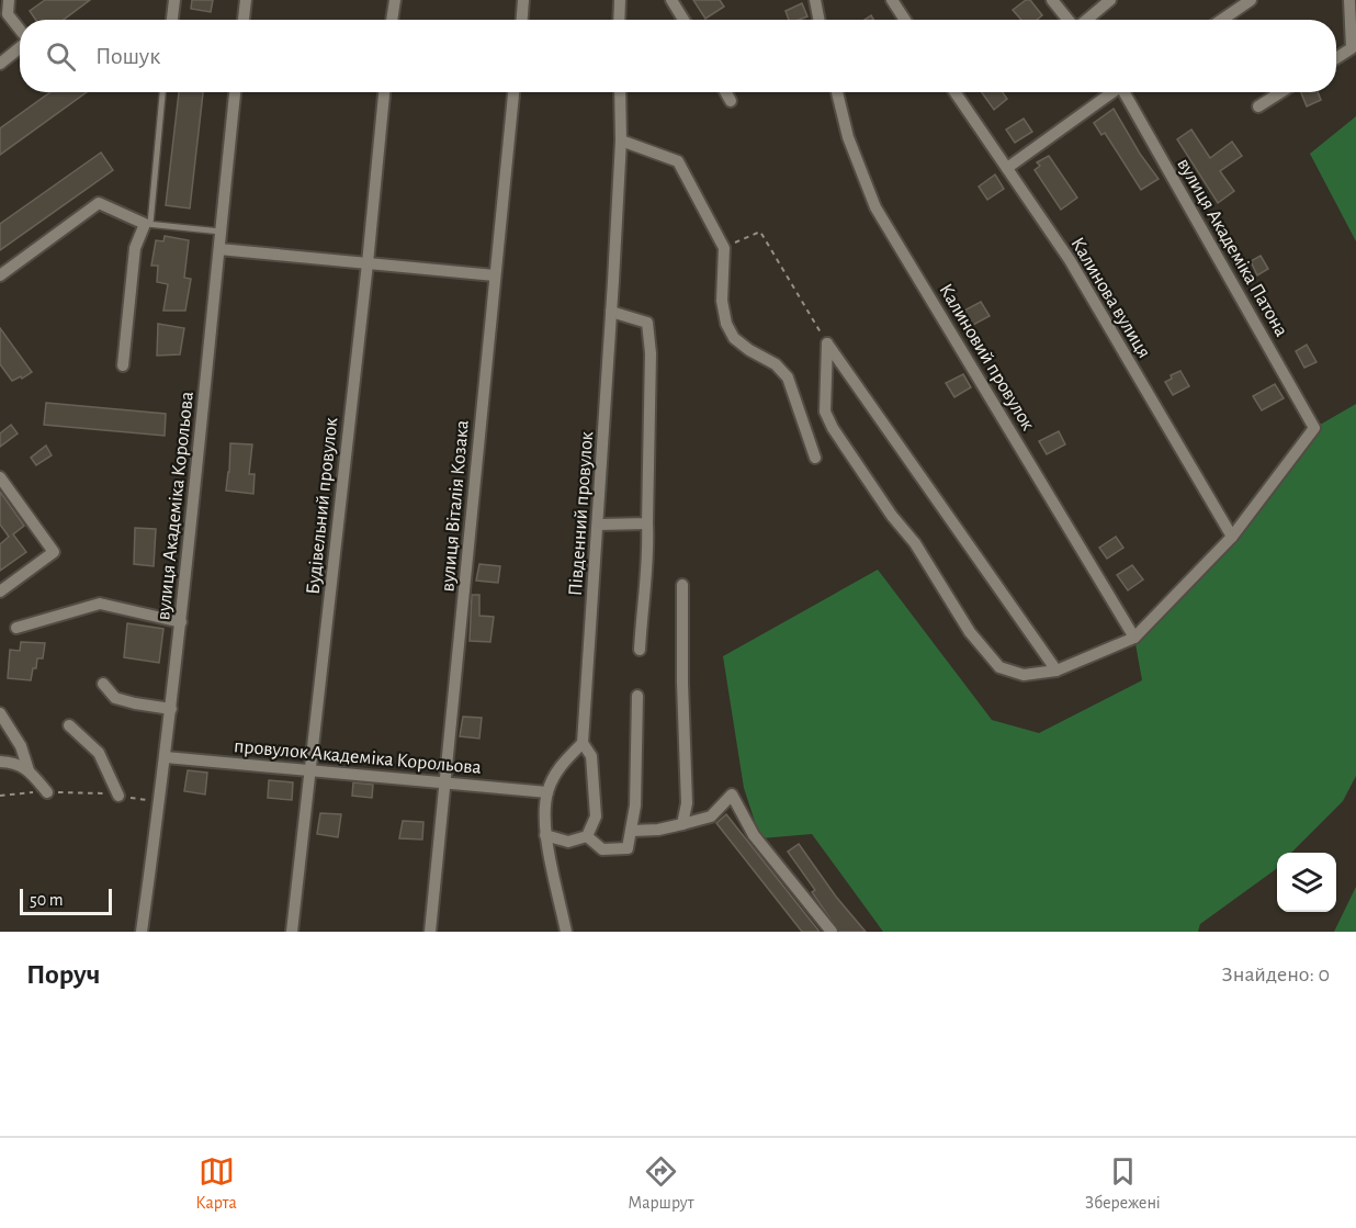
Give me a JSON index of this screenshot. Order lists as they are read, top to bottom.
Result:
{
  "streets": {
    "street": [
      "вулиця Академіка Патона",
      "Калинова вулиця",
      "Калиновий провулок",
      "вулиця Академіка Корольова",
      "Будівельний провулок",
      "вулиця Віталія Козака",
      "Південний провулок",
      "провулок Академіка Корольова"
    ]
  },
  "crossings": [
    ["вулиця Академіка Патона", "Калинова вулиця"],
    ["вулиця Академіка Корольова", "провулок Академіка Корольова"],
    ["Будівельний провулок", "провулок Академіка Корольова"],
    ["вулиця Віталія Козака", "провулок Академіка Корольова"]
  ],
  "scale_bar": "50 m",
  "page": {
    "search": "Пошук",
    "scale": "50 m",
    "heading": ["Поруч", "Знайдено: 0"],
    "nav": ["Карта", "Маршрут", "Збережені"]
  }
}
